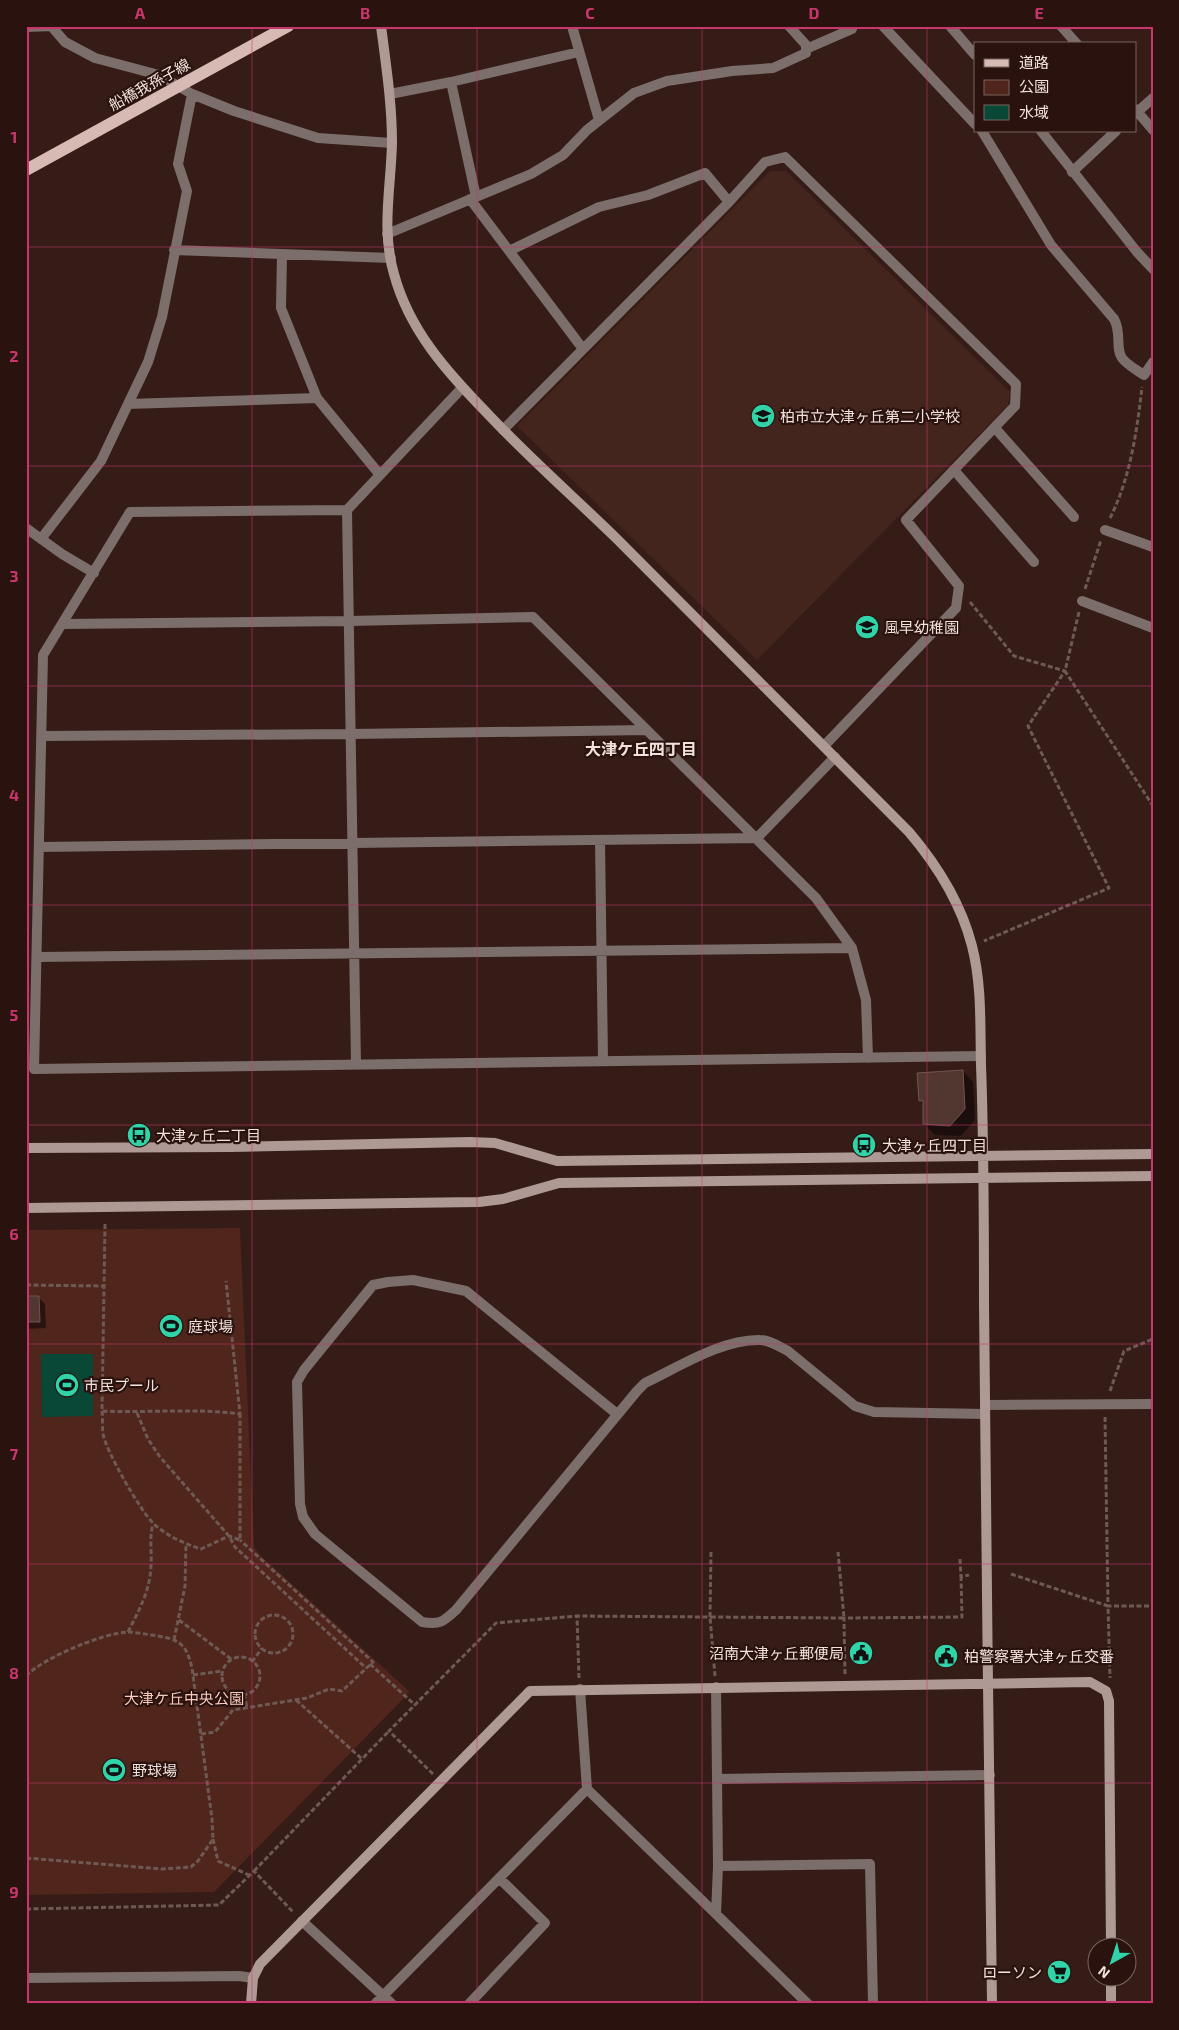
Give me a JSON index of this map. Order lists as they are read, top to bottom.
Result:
{
  "streets": {
    "main road": ["船橋我孫子線"]
  },
  "districts": ["大津ケ丘四丁目"],
  "parks": ["大津ケ丘中央公園"],
  "places": {
    "school or university": ["柏市立大津ヶ丘第二小学校", "風早幼稚園"],
    "bus stop": ["大津ヶ丘二丁目", "大津ヶ丘四丁目"],
    "sports": ["庭球場", "市民プール", "野球場"],
    "public building": ["沼南大津ヶ丘郵便局", "柏警察署大津ヶ丘交番"],
    "supermarket": ["ローソン"]
  },
  "legend": ["道路", "公園", "水域"],
  "north": "bottom left",
  "grid": {
    "columns": [
      "A",
      "B",
      "C",
      "D",
      "E"
    ],
    "rows": [
      "1",
      "2",
      "3",
      "4",
      "5",
      "6",
      "7",
      "8",
      "9"
    ]
  }
}
